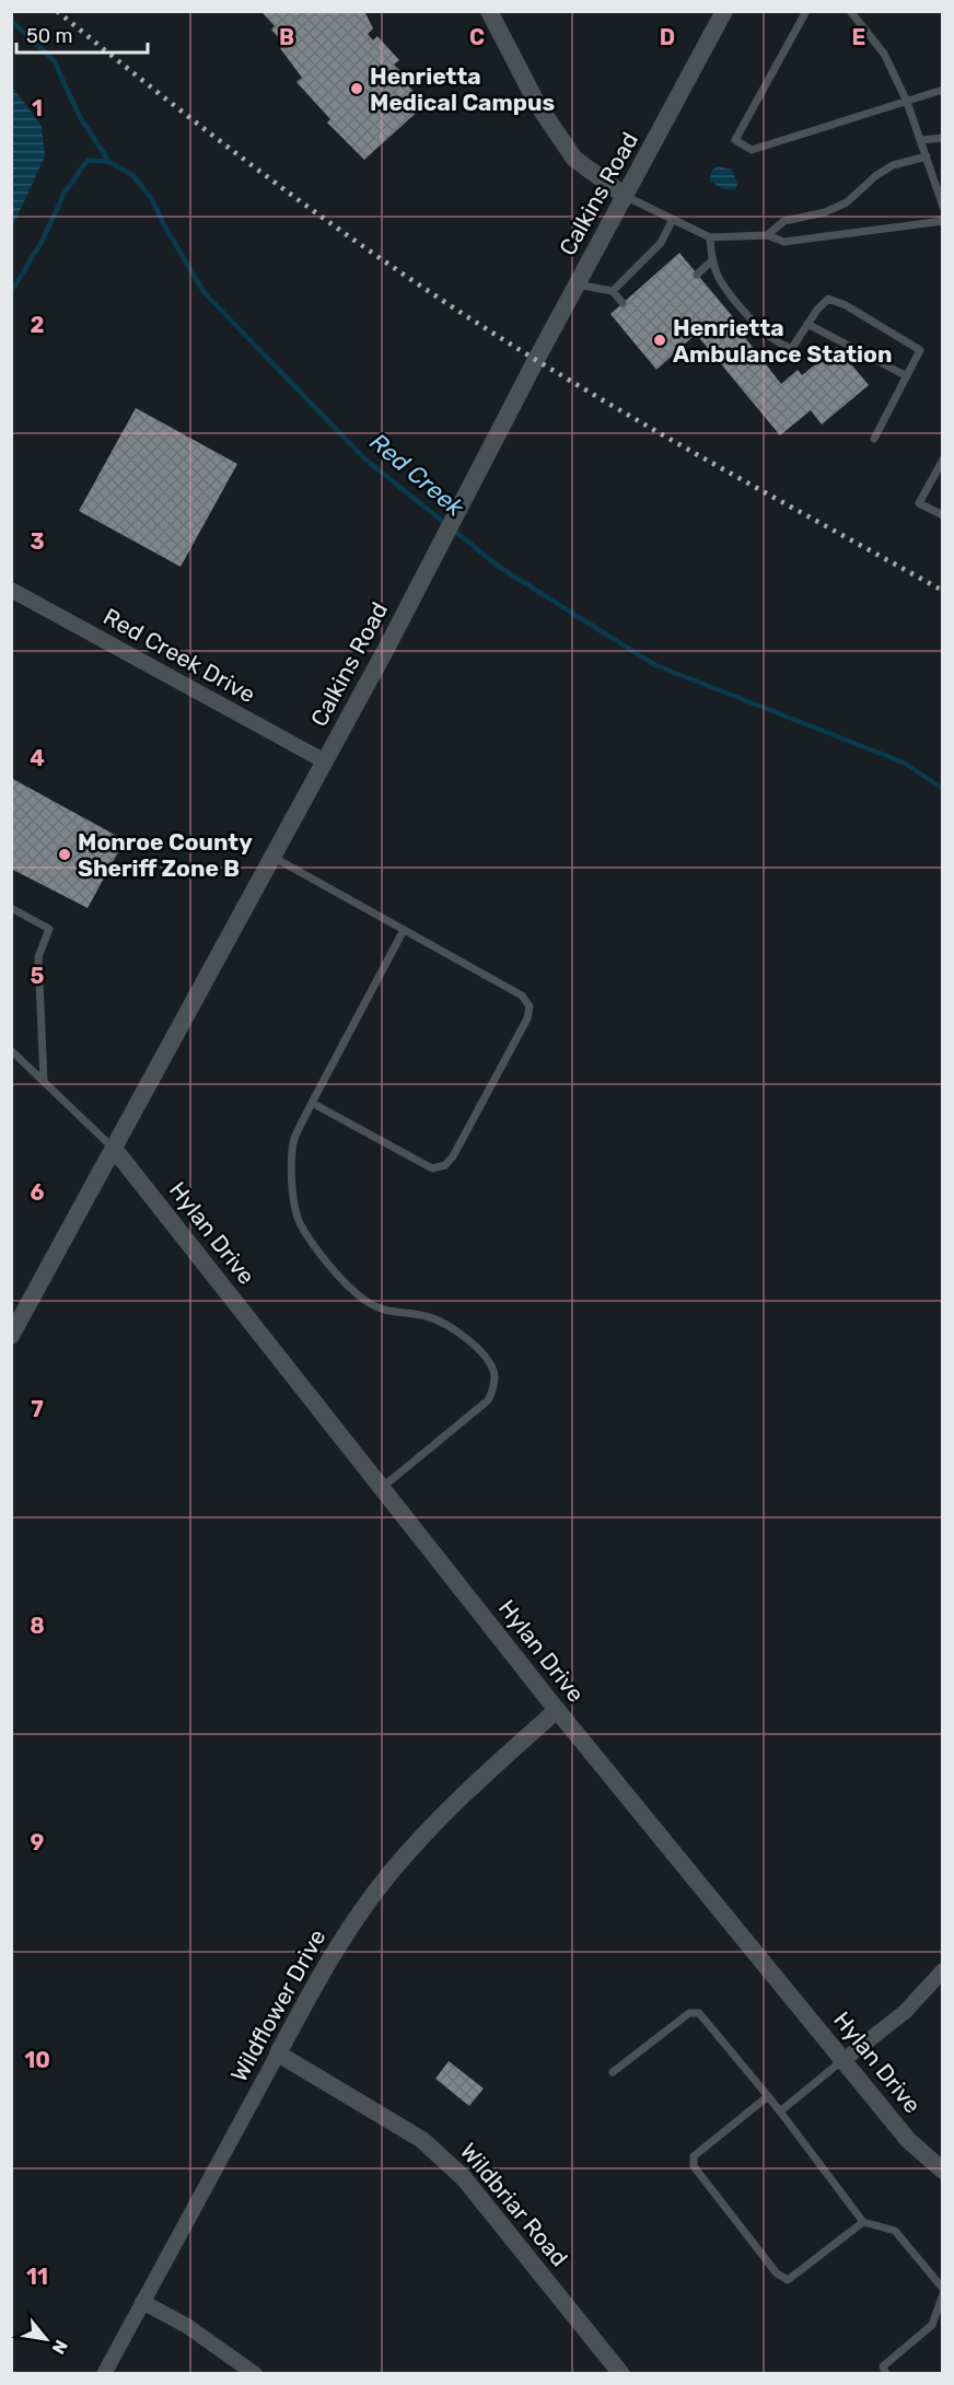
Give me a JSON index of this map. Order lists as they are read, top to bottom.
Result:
{
  "streets": {
    "main road": [
      "Calkins Road",
      "Hylan Drive",
      "Wildflower Drive",
      "Wildbriar Road"
    ],
    "street": ["Red Creek Drive"]
  },
  "crossings": [
    ["Calkins Road", "Red Creek Drive"],
    ["Calkins Road", "Hylan Drive"],
    ["Hylan Drive", "Wildflower Drive"],
    ["Wildflower Drive", "Wildbriar Road"]
  ],
  "water": ["Red Creek"],
  "places": ["Henrietta Medical Campus", "Henrietta Ambulance Station", "Monroe County Sheriff Zone B"],
  "scale_bar": "50 m",
  "north": "bottom right",
  "grid": {
    "columns": [
      "B",
      "C",
      "D",
      "E"
    ],
    "rows": [
      "1",
      "2",
      "3",
      "4",
      "5",
      "6",
      "7",
      "8",
      "9",
      "10",
      "11"
    ]
  }
}
